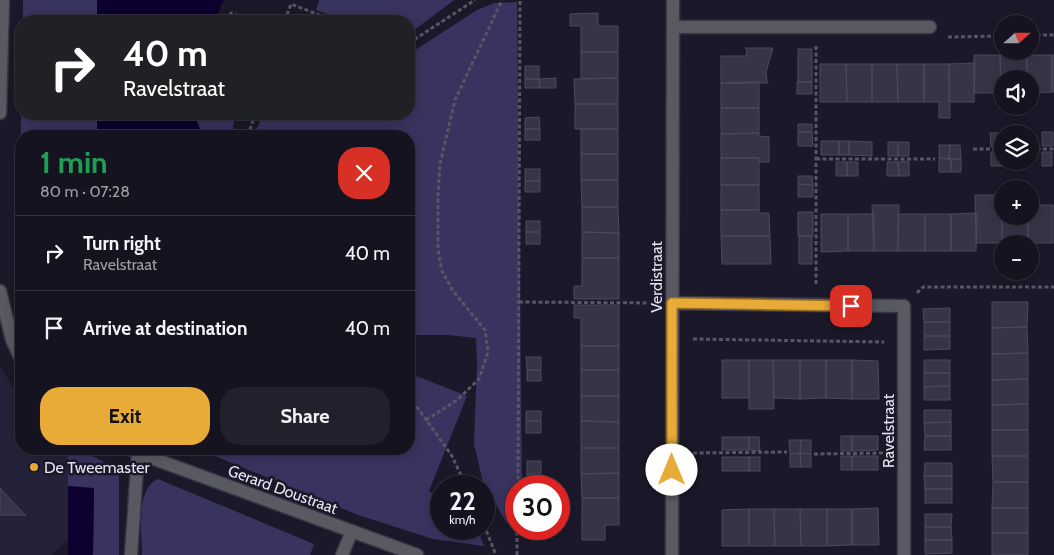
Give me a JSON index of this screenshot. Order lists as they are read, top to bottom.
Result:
{
  "streets": {
    "street": ["Verdistraat", "Ravelstraat", "Gerard Doustraat"]
  },
  "places": ["De Tweemaster"],
  "north": "right",
  "page": {
    "map_buttons": ["+", "−"],
    "turn": ["40 m", "Ravelstraat"],
    "heading": ["1 min", "80 m · 07:28"],
    "list": [
      {
        "name": "Turn right",
        "note": "Ravelstraat",
        "value": "40 m"
      },
      {
        "name": "Arrive at destination",
        "value": "40 m"
      }
    ],
    "buttons": ["Exit", "Share"],
    "speed": "22 km/h",
    "limit": "30"
  }
}
